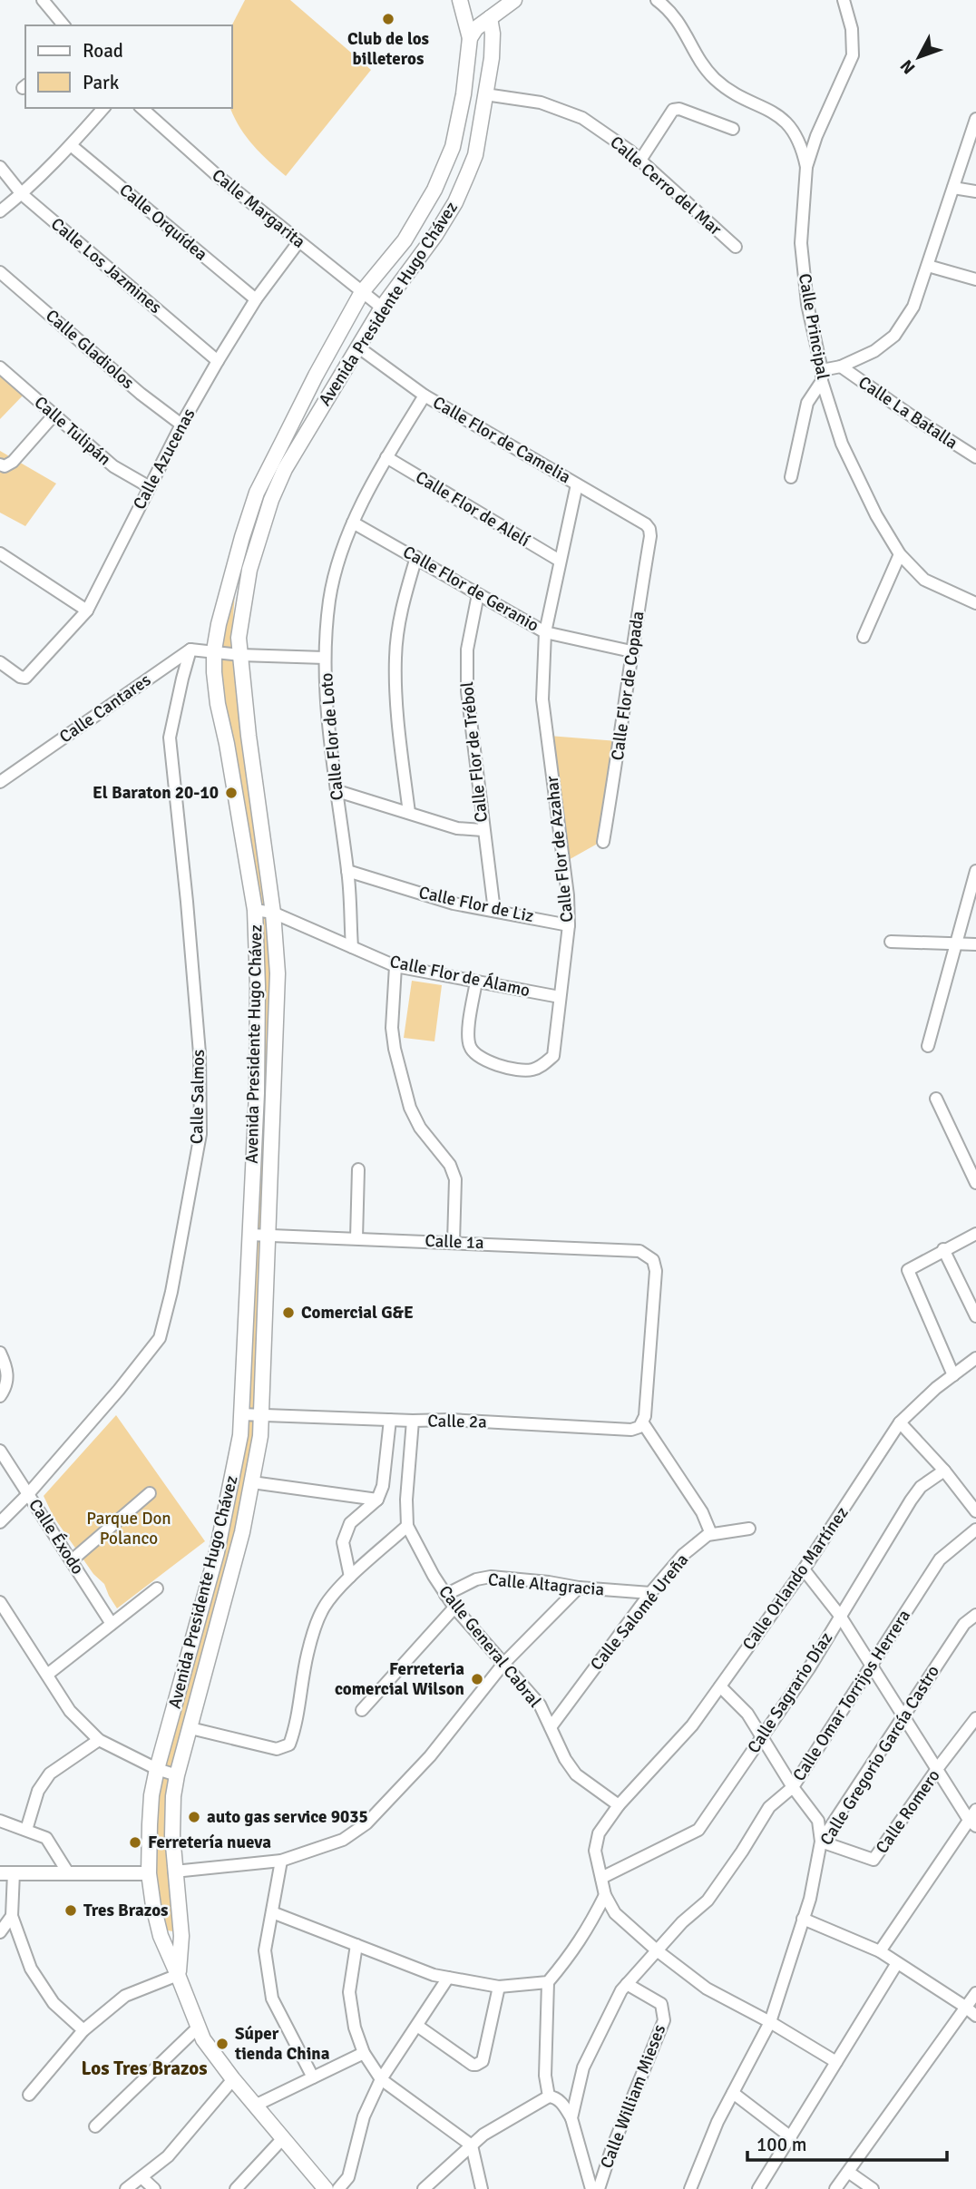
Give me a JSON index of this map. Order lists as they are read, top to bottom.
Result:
{
  "streets": {
    "main road": ["Avenida Presidente Hugo Chávez"],
    "street": [
      "Calle Cerro del Mar",
      "Calle Margarita",
      "Calle Orquídea",
      "Calle Los Jazmines",
      "Calle Principal",
      "Calle Gladiolos",
      "Calle La Batalla",
      "Calle Tulipán",
      "Calle Flor de Camelia",
      "Calle Azucenas",
      "Calle Flor de Alelí",
      "Calle Flor de Geranio",
      "Calle Flor de Copada",
      "Calle Cantares",
      "Calle Flor de Loto",
      "Calle Flor de Trébol",
      "Calle Flor de Azahar",
      "Calle Flor de Liz",
      "Calle Flor de Álamo",
      "Calle Salmos",
      "Calle 1a",
      "Calle 2a",
      "Calle Éxodo",
      "Calle Orlando Martínez",
      "Calle Altagracia",
      "Calle Salomé Ureña",
      "Calle General Cabral",
      "Calle Sagrario Díaz",
      "Calle Omar Torrijos Herrera",
      "Calle Gregorio García Castro",
      "Calle Romero",
      "Calle William Mieses"
    ]
  },
  "crossings": [
    ["Calle Cerro del Mar", "Avenida Presidente Hugo Chávez"],
    ["Calle Margarita", "Avenida Presidente Hugo Chávez"],
    ["Calle Margarita", "Calle Azucenas"],
    ["Calle Orquídea", "Calle Azucenas"],
    ["Calle Los Jazmines", "Calle Azucenas"],
    ["Avenida Presidente Hugo Chávez", "Calle Flor de Camelia"],
    ["Avenida Presidente Hugo Chávez", "Calle Flor de Álamo"],
    ["Avenida Presidente Hugo Chávez", "Calle 1a"],
    ["Avenida Presidente Hugo Chávez", "Calle 2a"],
    ["Calle Gladiolos", "Calle Azucenas"],
    ["Calle Tulipán", "Calle Azucenas"],
    ["Calle Flor de Camelia", "Calle Flor de Copada"],
    ["Calle Flor de Camelia", "Calle Flor de Loto"],
    ["Calle Flor de Camelia", "Calle Flor de Azahar"],
    ["Calle Flor de Alelí", "Calle Flor de Loto"],
    ["Calle Flor de Alelí", "Calle Flor de Azahar"],
    ["Calle Flor de Geranio", "Calle Flor de Copada"],
    ["Calle Flor de Geranio", "Calle Flor de Loto"],
    ["Calle Flor de Geranio", "Calle Flor de Trébol"],
    ["Calle Flor de Geranio", "Calle Flor de Azahar"],
    ["Calle Cantares", "Calle Salmos"],
    ["Calle Flor de Loto", "Calle Flor de Liz"],
    ["Calle Flor de Loto", "Calle Flor de Álamo"],
    ["Calle Flor de Trébol", "Calle Flor de Liz"],
    ["Calle Flor de Azahar", "Calle Flor de Liz"],
    ["Calle Flor de Azahar", "Calle Flor de Álamo"],
    ["Calle Salmos", "Calle Éxodo"],
    ["Calle 1a", "Calle 2a"],
    ["Calle 2a", "Calle General Cabral"],
    ["Calle Orlando Martínez", "Calle General Cabral"],
    ["Calle Altagracia", "Calle Salomé Ureña"],
    ["Calle Altagracia", "Calle General Cabral"],
    ["Calle Salomé Ureña", "Calle General Cabral"],
    ["Calle Omar Torrijos Herrera", "Calle William Mieses"],
    ["Calle Gregorio García Castro", "Calle Romero"]
  ],
  "districts": ["Los Tres Brazos"],
  "parks": ["Parque Don Polanco"],
  "places": [
    "Club de los billeteros",
    "El Baraton 20-10",
    "Comercial G&E",
    "Ferreteria comercial Wilson",
    "auto gas service 9035",
    "Ferretería nueva",
    "Tres Brazos",
    "Súper tienda China"
  ],
  "legend": ["Road", "Park"],
  "scale_bar": "100 m",
  "north": "bottom left"
}
